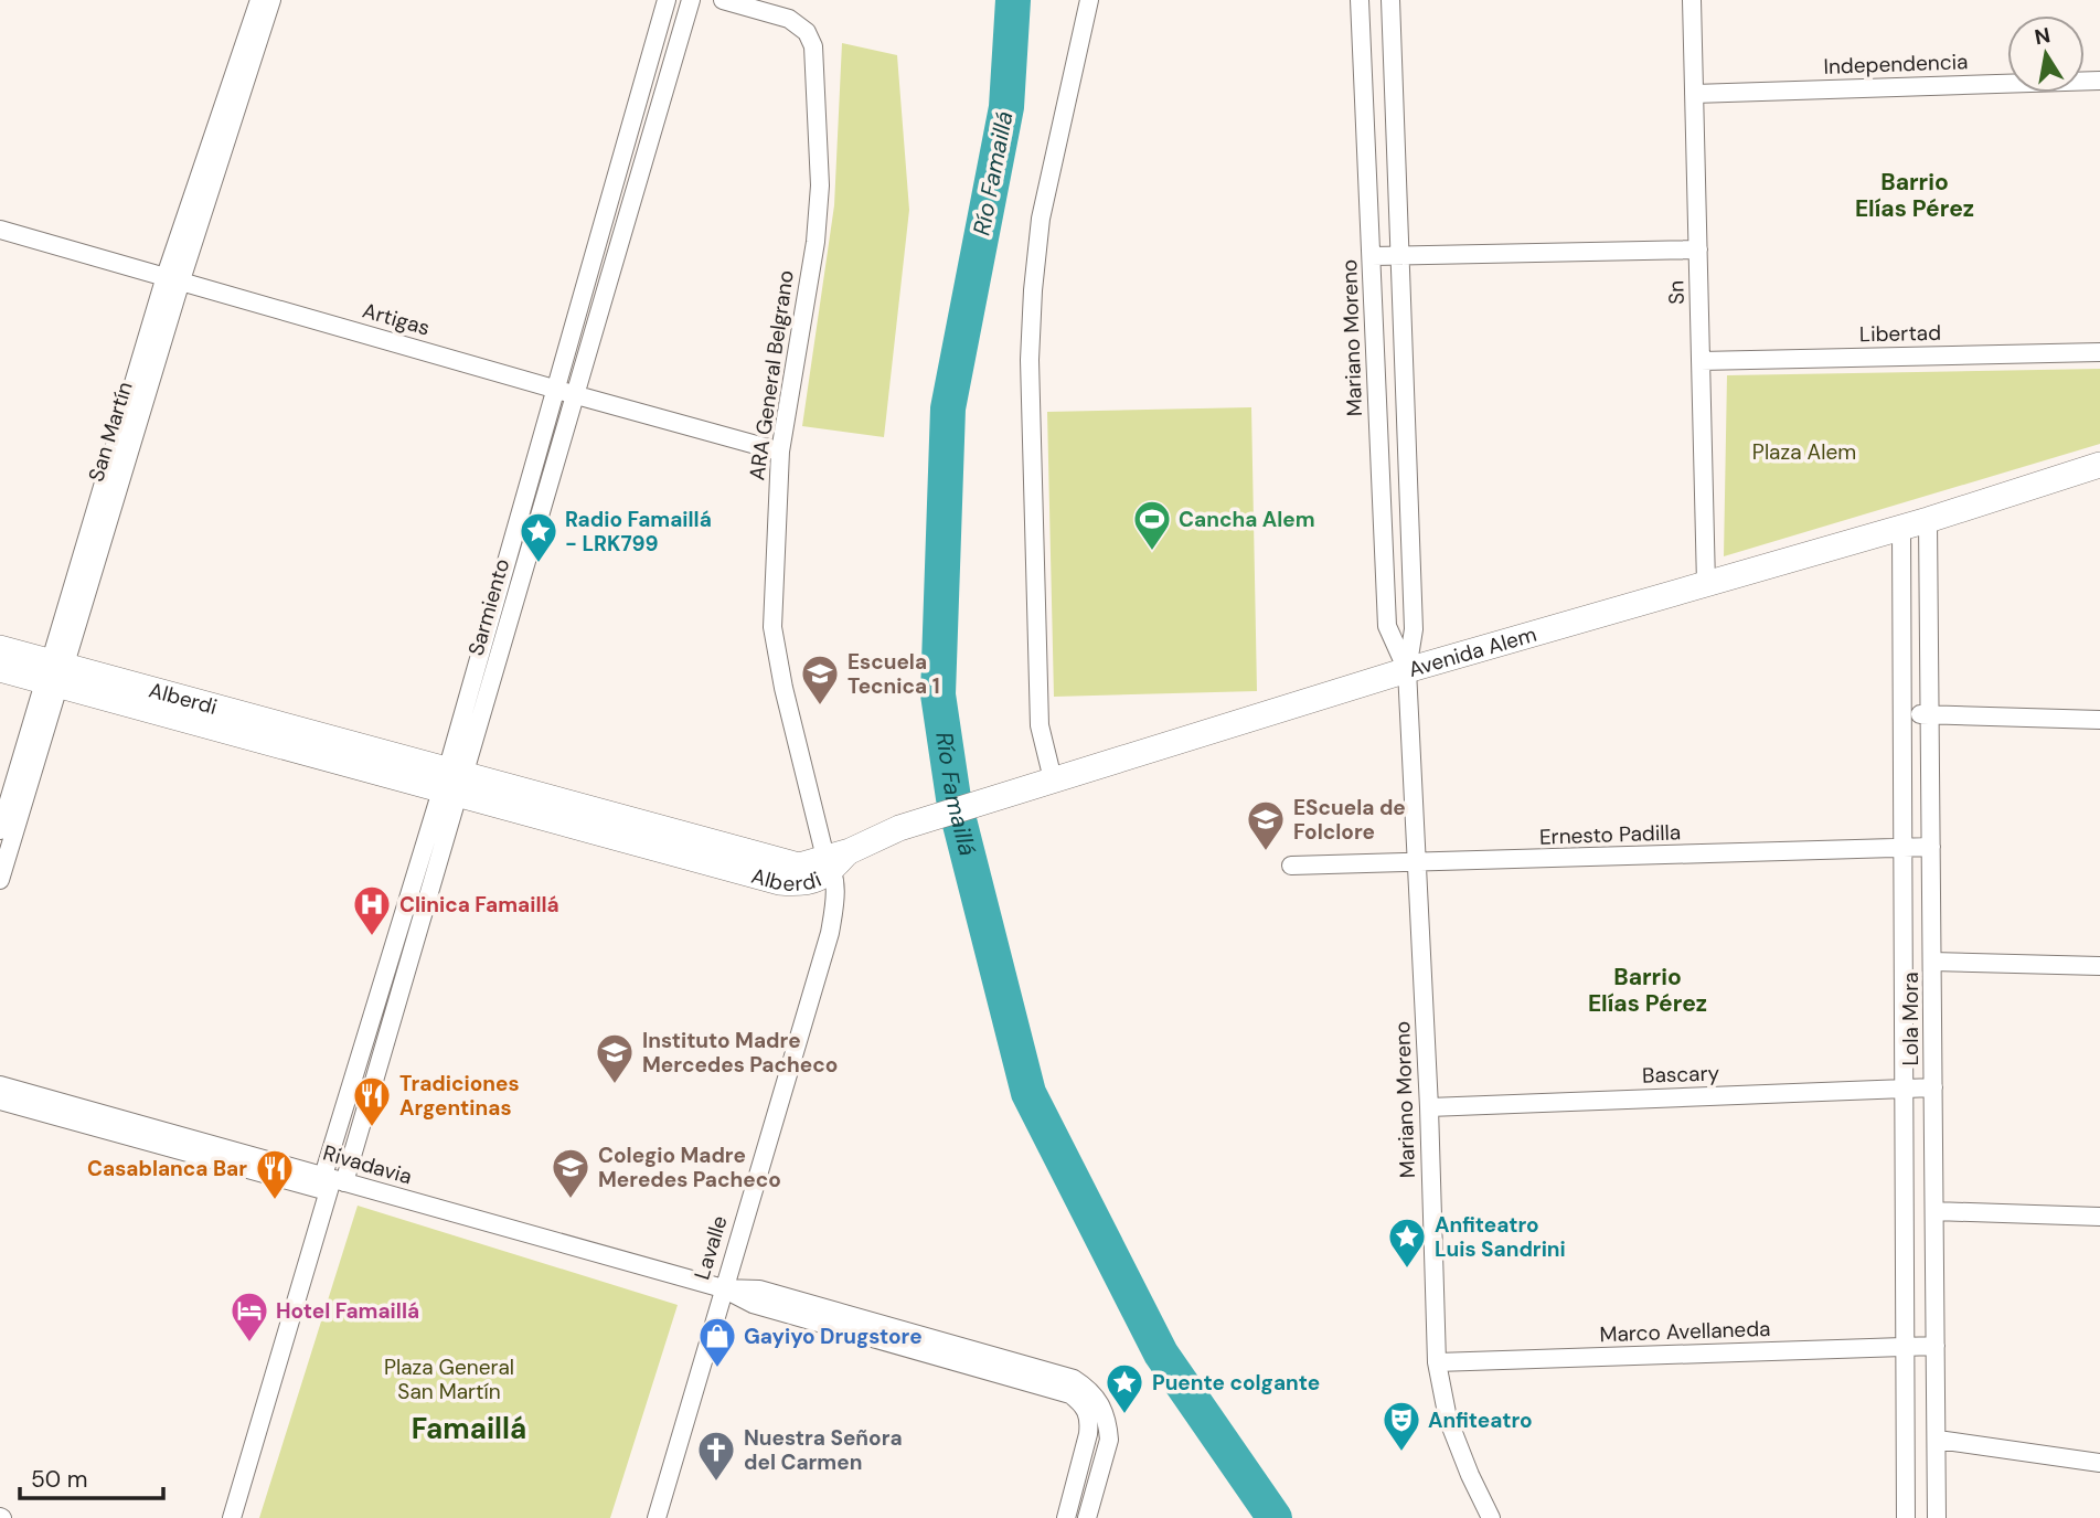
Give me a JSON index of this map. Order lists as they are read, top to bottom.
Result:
{
  "streets": {
    "street": [
      "Independencia",
      "Sn",
      "Artigas",
      "Libertad",
      "Mariano Moreno",
      "ARA General Belgrano",
      "San Martín",
      "Sarmiento",
      "Avenida Alem",
      "Alberdi",
      "Ernesto Padilla",
      "Lola Mora",
      "Bascary",
      "Rivadavia",
      "Lavalle",
      "Marco Avellaneda"
    ]
  },
  "crossings": [
    ["Independencia", "Sn"],
    ["Sn", "Libertad"],
    ["Sn", "Avenida Alem"],
    ["Artigas", "ARA General Belgrano"],
    ["Artigas", "San Martín"],
    ["Artigas", "Sarmiento"],
    ["Mariano Moreno", "Avenida Alem"],
    ["Mariano Moreno", "Ernesto Padilla"],
    ["Mariano Moreno", "Bascary"],
    ["Mariano Moreno", "Marco Avellaneda"],
    ["ARA General Belgrano", "Avenida Alem"],
    ["ARA General Belgrano", "Alberdi"],
    ["ARA General Belgrano", "Lavalle"],
    ["San Martín", "Alberdi"],
    ["Sarmiento", "Alberdi"],
    ["Sarmiento", "Rivadavia"],
    ["Avenida Alem", "Alberdi"],
    ["Avenida Alem", "Lola Mora"],
    ["Avenida Alem", "Lavalle"],
    ["Alberdi", "Lavalle"],
    ["Ernesto Padilla", "Lola Mora"],
    ["Lola Mora", "Bascary"],
    ["Lola Mora", "Marco Avellaneda"],
    ["Rivadavia", "Lavalle"]
  ],
  "districts": ["Barrio Elías Pérez", "Barrio Elías Pérez", "Famaillá"],
  "water": ["Río Famaillá"],
  "parks": ["Plaza Alem", "Plaza General San Martín"],
  "places": {
    "sports": ["Cancha Alem"],
    "place": ["Radio Famaillá - LRK799", "Anfiteatro Luis Sandrini", "Puente colgante"],
    "school or university": [
      "Escuela Tecnica 1",
      "EScuela de Folclore",
      "Instituto Madre Mercedes Pacheco",
      "Colegio Madre Meredes Pacheco"
    ],
    "hospital": ["Clinica Famaillá"],
    "restaurant": ["Tradiciones Argentinas", "Casablanca Bar"],
    "hotel": ["Hotel Famaillá"],
    "shop": ["Gayiyo Drugstore"],
    "theatre": ["Anfiteatro"],
    "church": ["Nuestra Señora del Carmen"]
  },
  "scale_bar": "50 m",
  "north": "top"
}
